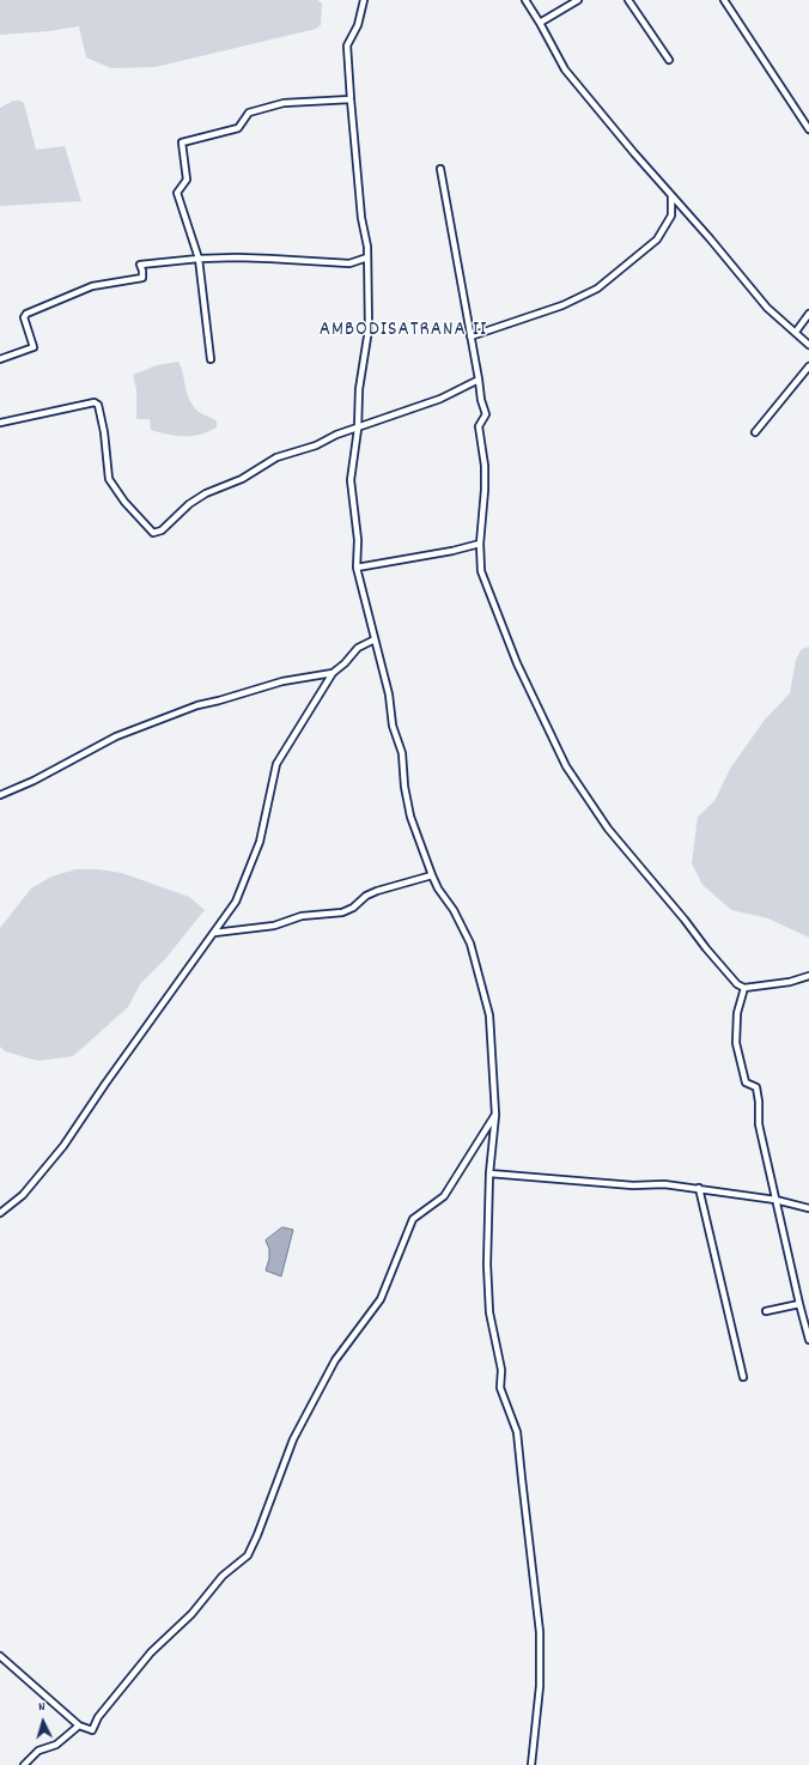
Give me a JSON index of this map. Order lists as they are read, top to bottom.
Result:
{
  "districts": ["AMBODISATRANA II"],
  "north": "top"
}
